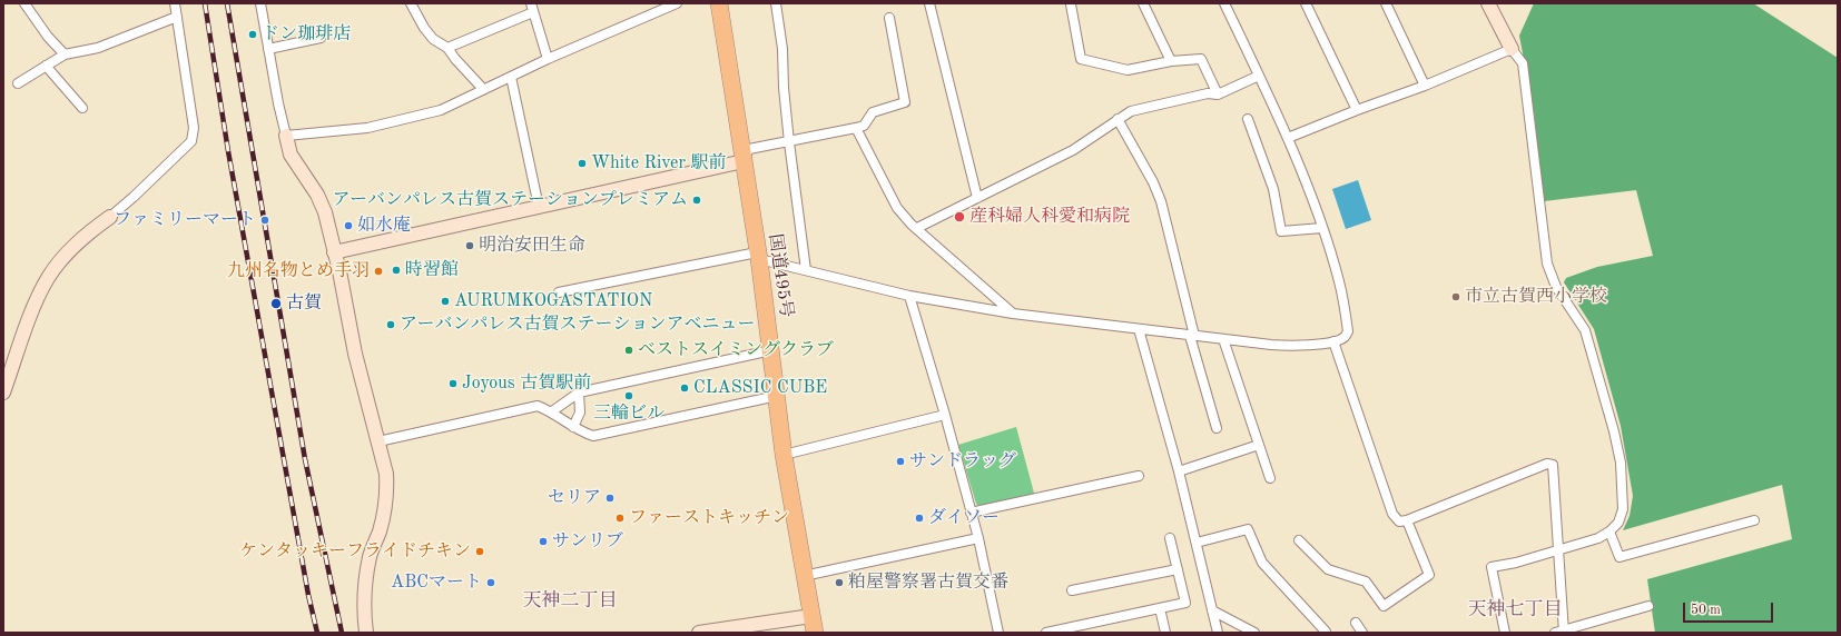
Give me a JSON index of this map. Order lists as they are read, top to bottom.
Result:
{
  "streets": {
    "highway": ["国道495号"]
  },
  "districts": ["天神二丁目", "天神七丁目"],
  "places": [
    "ドン珈琲店",
    "White River 駅前",
    "アーバンパレス古賀ステーションプレミアム",
    "産科婦人科愛和病院",
    "ファミリーマート",
    "如水庵",
    "明治安田生命",
    "時習館",
    "九州名物とめ手羽",
    "市立古賀西小学校",
    "AURUMKOGASTATION",
    "古賀",
    "アーバンパレス古賀ステーションアベニュー",
    "ベストスイミングクラブ",
    "Joyous 古賀駅前",
    "CLASSIC CUBE",
    "三輪ビル",
    "サンドラッグ",
    "セリア",
    "ファーストキッチン",
    "ダイソー",
    "サンリブ",
    "ケンタッキーフライドチキン",
    "ABCマート",
    "粕屋警察署古賀交番"
  ],
  "scale_bar": "50 m"
}
